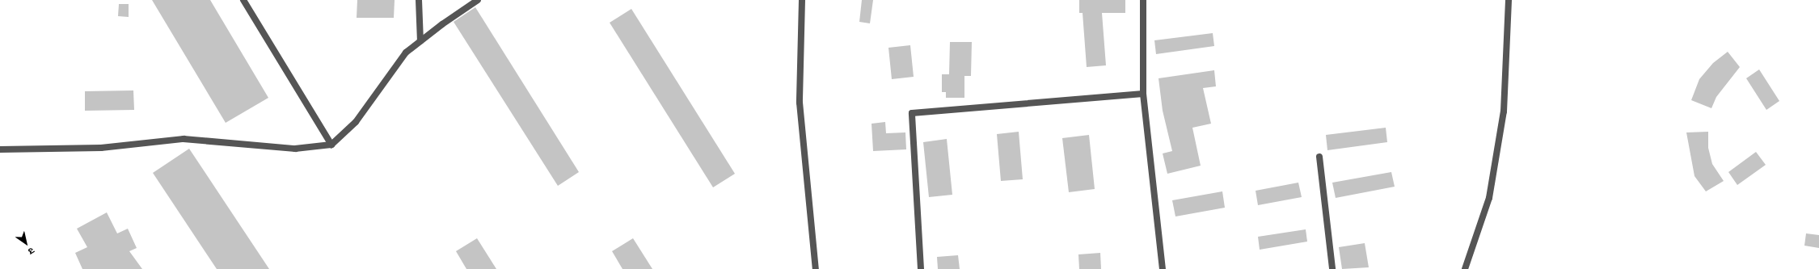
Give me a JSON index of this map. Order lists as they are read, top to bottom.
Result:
{
  "north": "bottom right"
}
